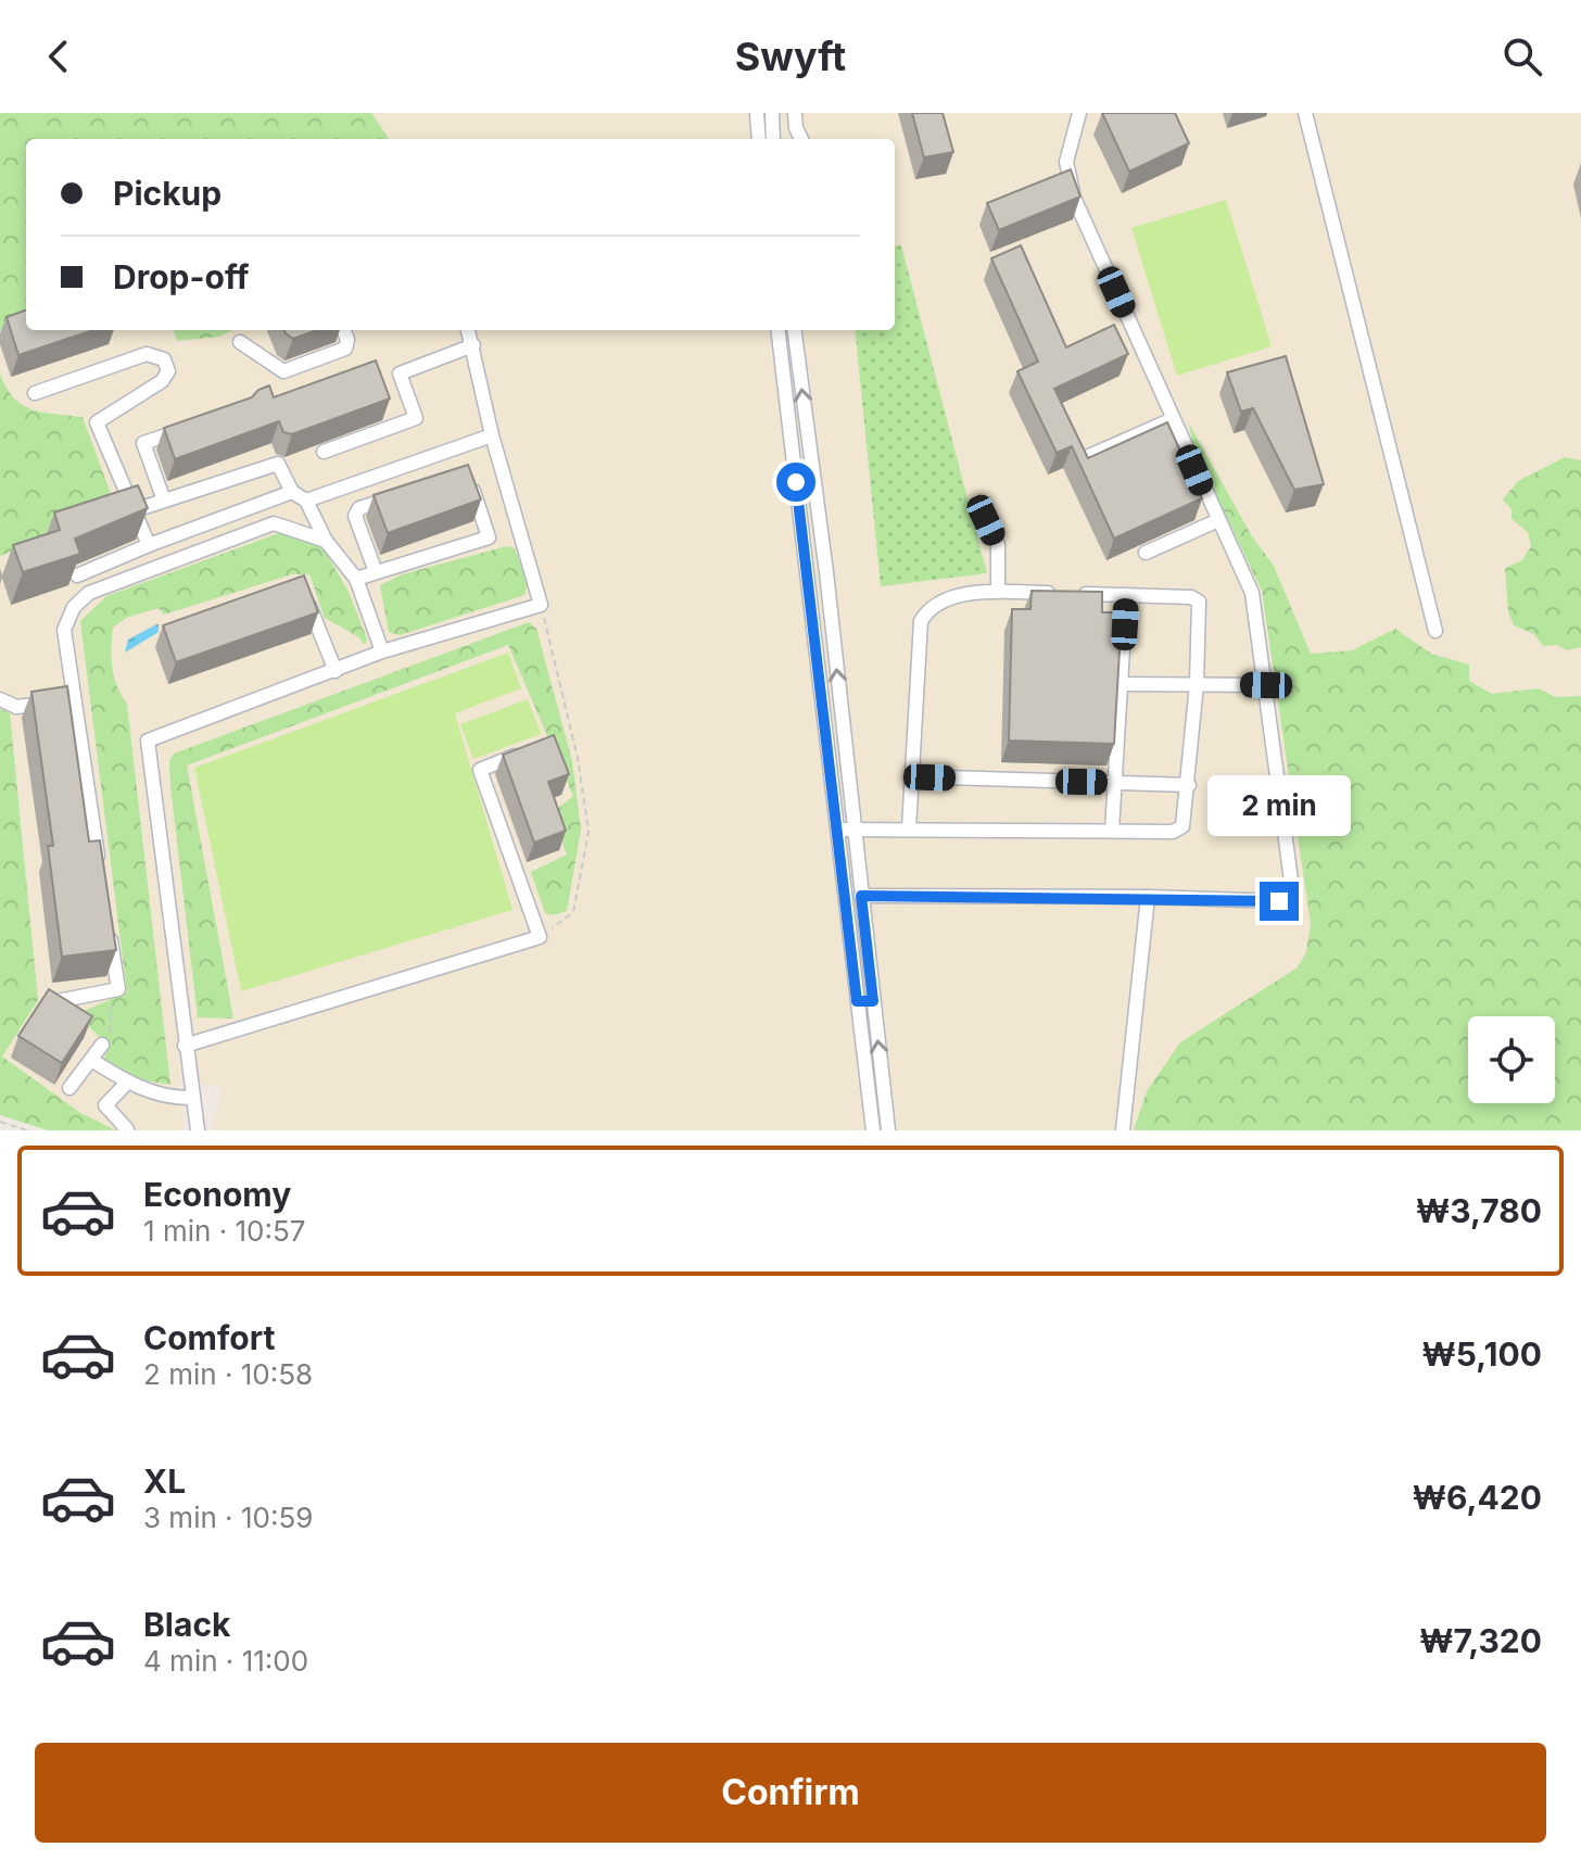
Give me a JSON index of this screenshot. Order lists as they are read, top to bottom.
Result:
{
  "page": {
    "header": "Swyft",
    "banner": ["Pickup", "Drop-off"],
    "bubble": "2 min",
    "list": [
      {
        "name": "Economy",
        "note": "1 min · 10:57",
        "value": "₩3,780"
      },
      {
        "name": "Comfort",
        "note": "2 min · 10:58",
        "value": "₩5,100"
      },
      {
        "name": "XL",
        "note": "3 min · 10:59",
        "value": "₩6,420"
      },
      {
        "name": "Black",
        "note": "4 min · 11:00",
        "value": "₩7,320"
      }
    ],
    "buttons": "Confirm"
  }
}
